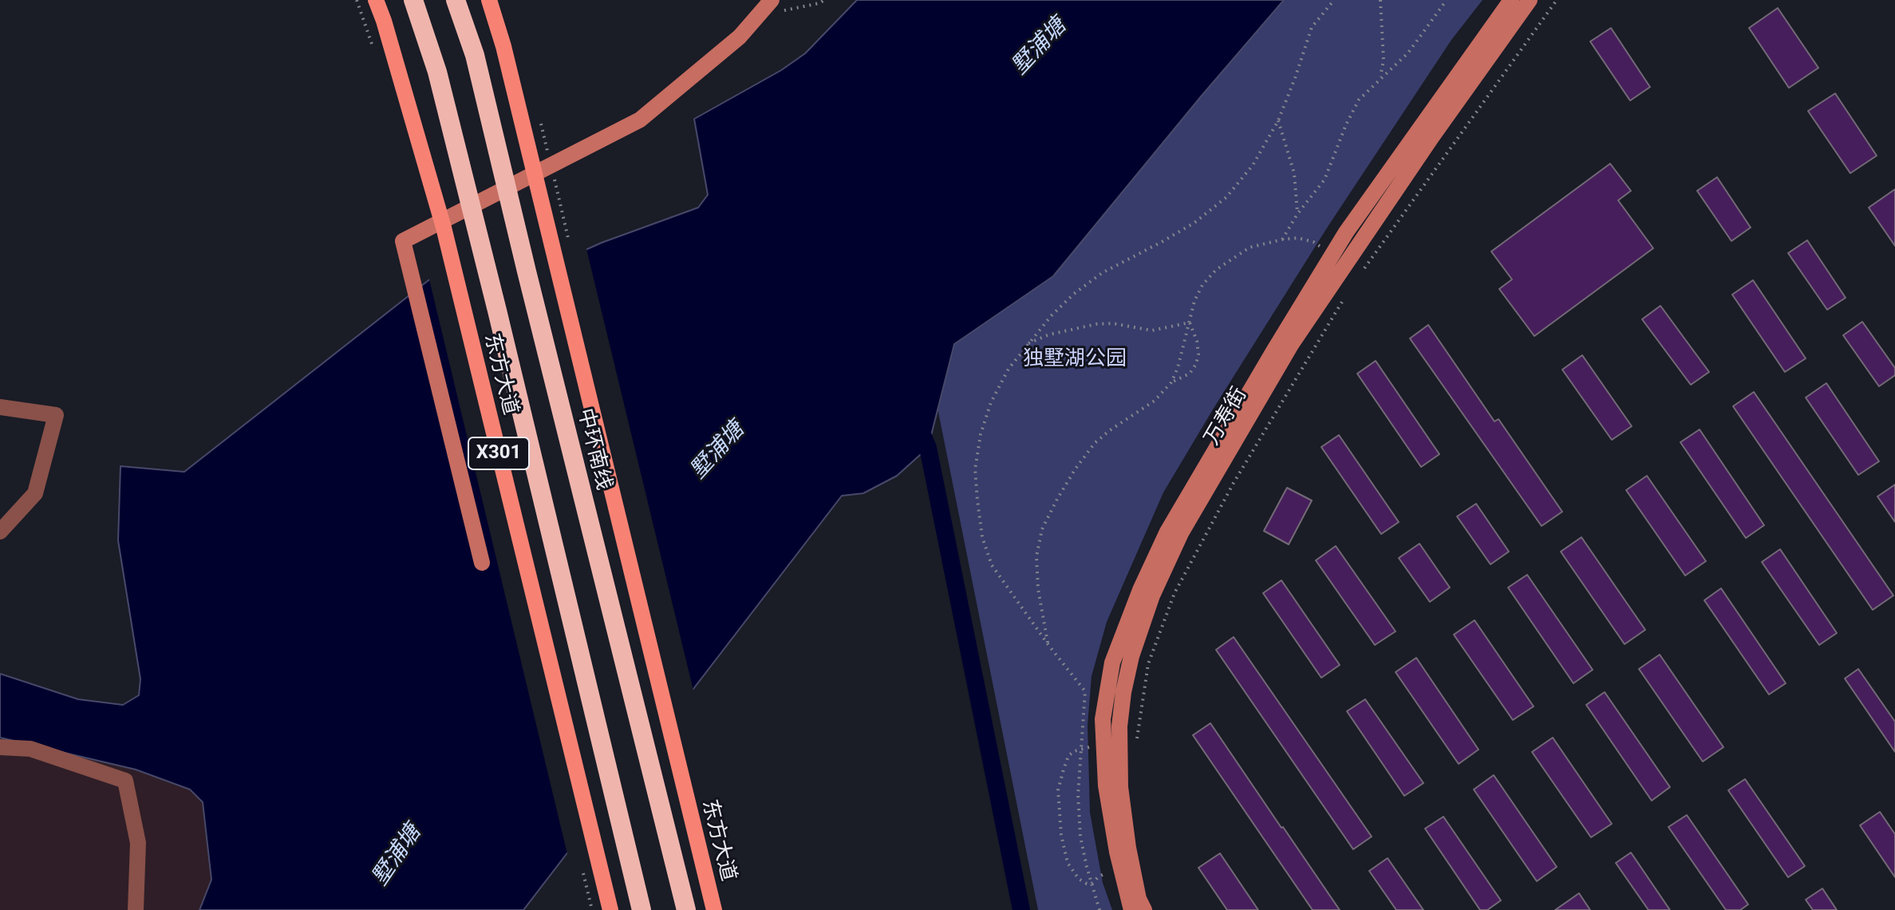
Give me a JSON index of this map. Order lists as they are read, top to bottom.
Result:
{
  "streets": {
    "highway": ["中环南线"],
    "main road": ["东方大道", "X301"],
    "street": ["万寿街"]
  },
  "water": ["墅浦塘"],
  "parks": ["独墅湖公园"]
}
